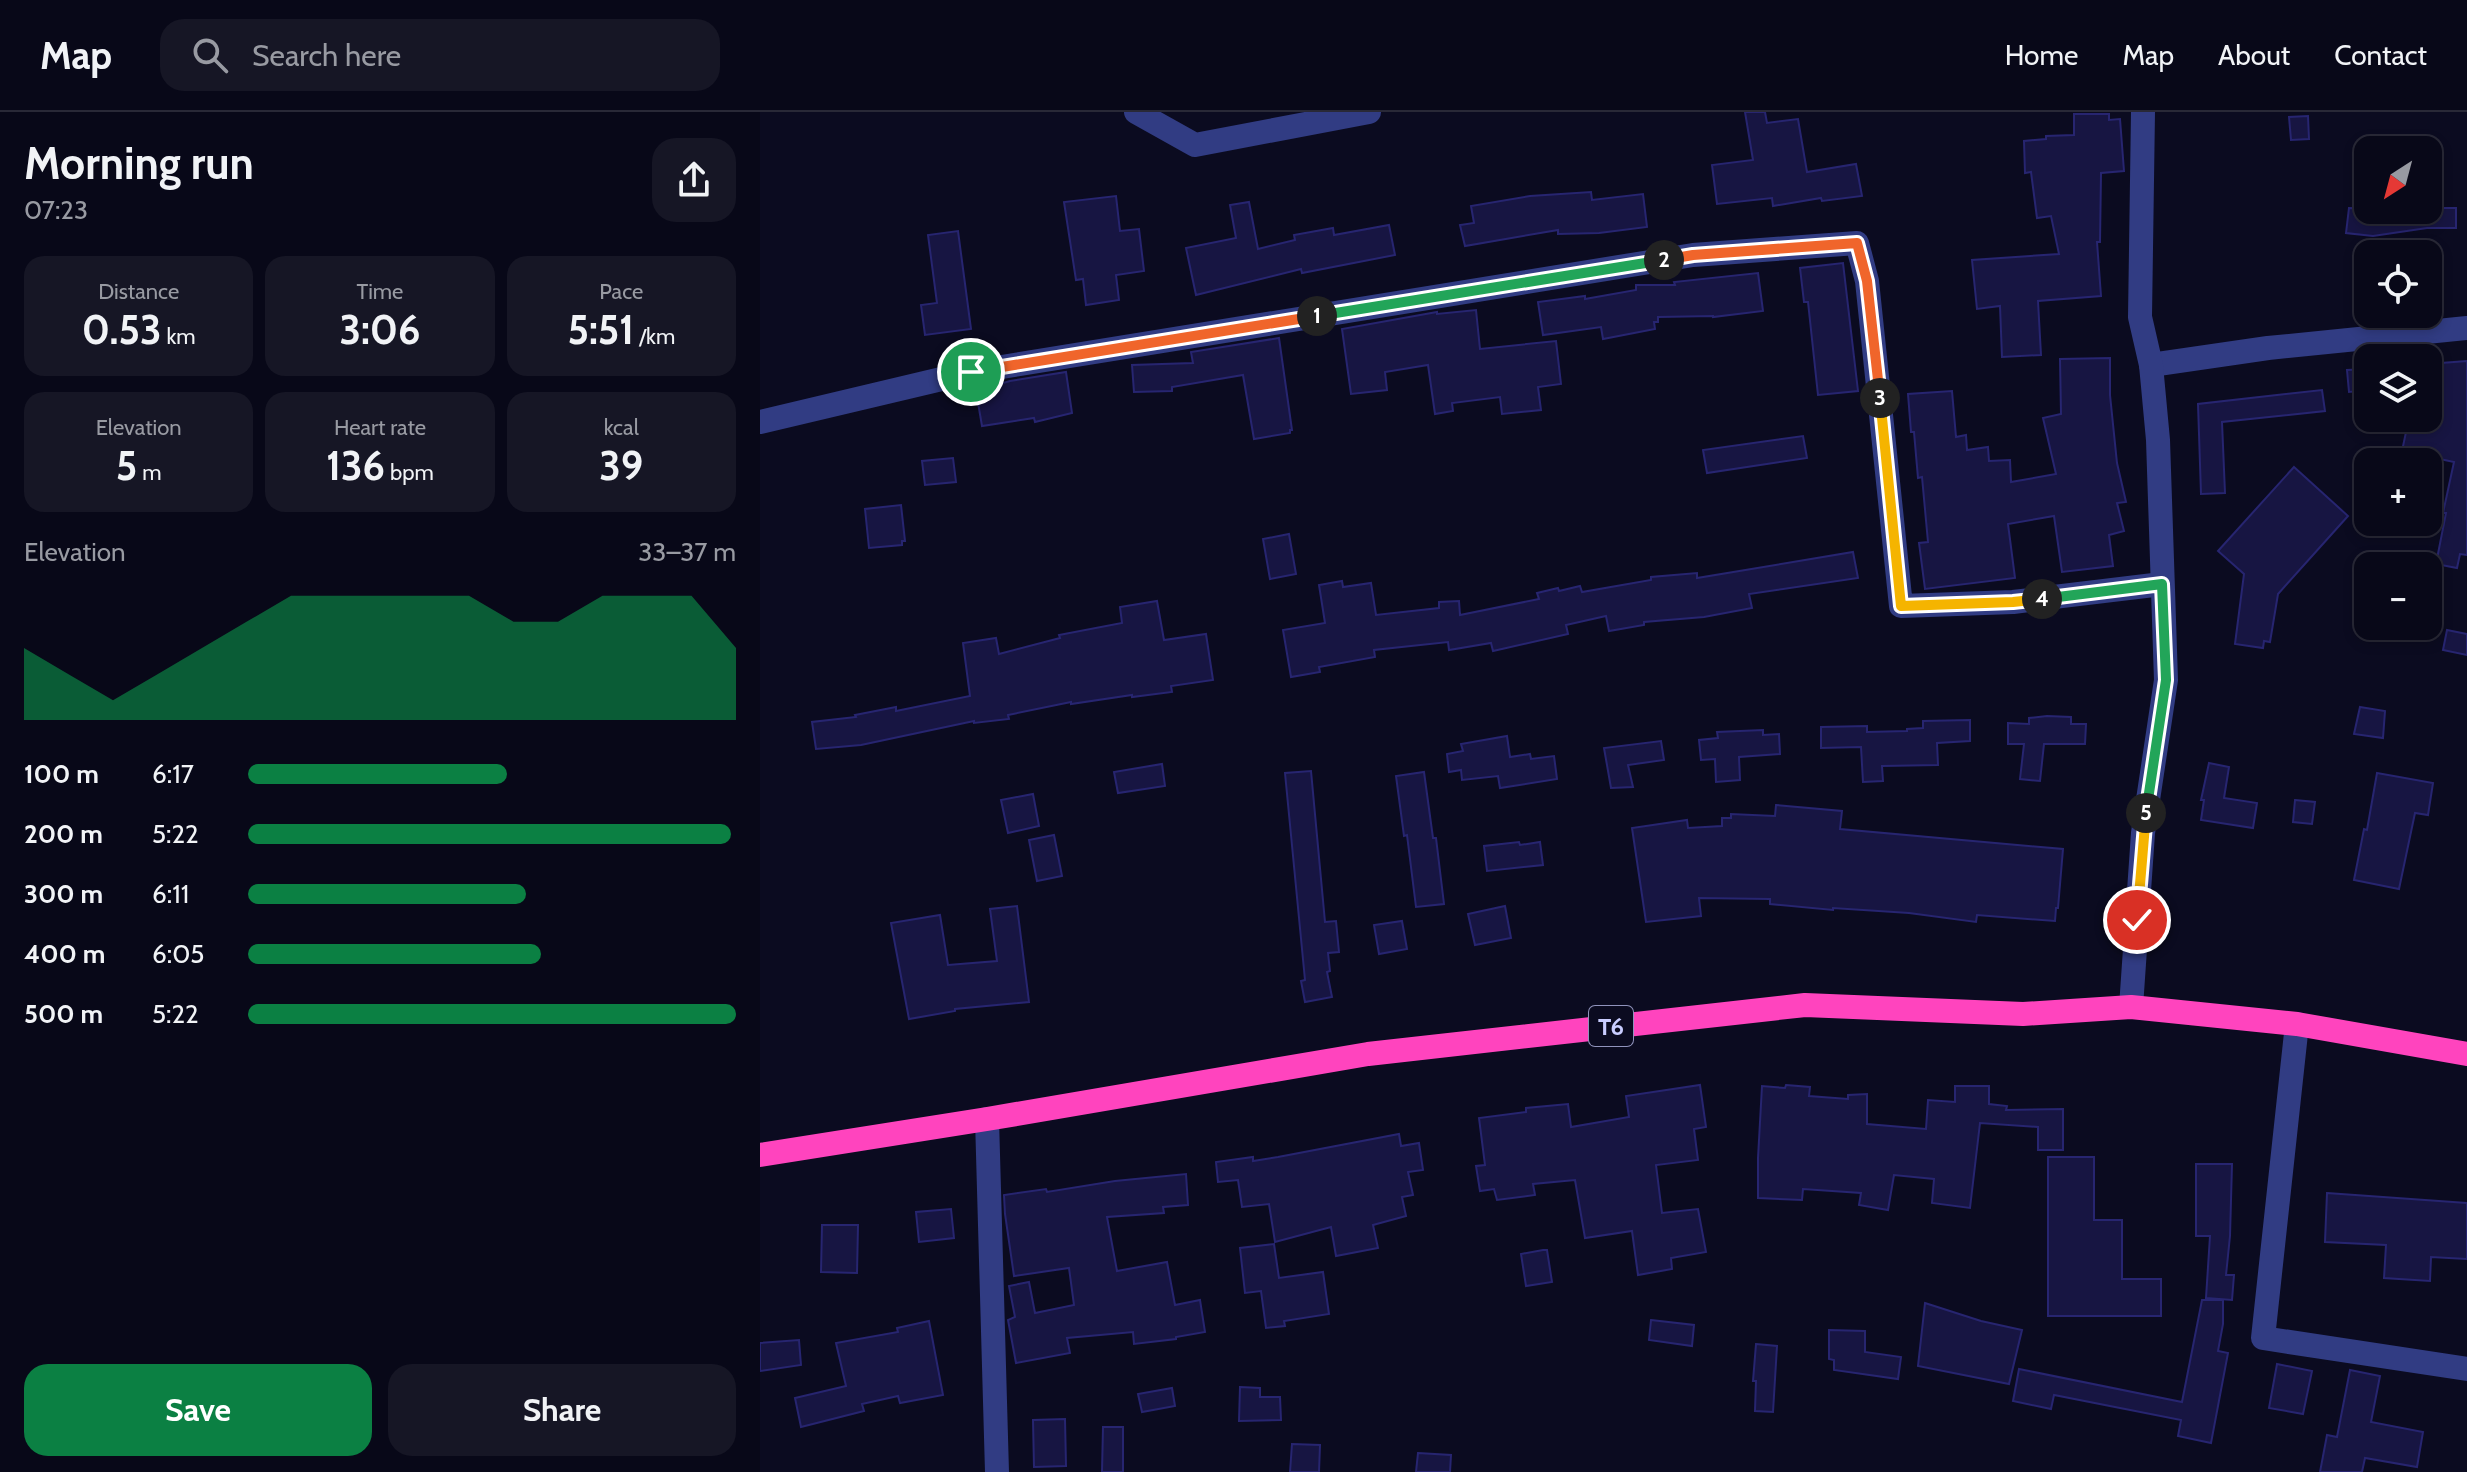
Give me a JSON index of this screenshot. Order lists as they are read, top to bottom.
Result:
{
  "streets": {
    "highway": ["T6"]
  },
  "north": "bottom left",
  "page": {
    "header": "Map",
    "search": "Search here",
    "nav": [
      "Home",
      "Map",
      "About",
      "Contact"
    ],
    "heading": ["Morning run", "07:23"],
    "map_buttons": ["+", "−"],
    "pins": [
      "2",
      "1",
      "3",
      "4",
      "5"
    ],
    "stats": [
      ["Distance", "0.53 km"],
      ["Time", "3:06"],
      ["Pace", "5:51 /km"],
      ["Elevation", "5 m"],
      ["Heart rate", "136 bpm"],
      ["kcal", "39"]
    ],
    "chart": ["Elevation", "33–37 m"],
    "list": [
      {
        "name": "100 m",
        "note": "6:17"
      },
      {
        "name": "200 m",
        "note": "5:22"
      },
      {
        "name": "300 m",
        "note": "6:11"
      },
      {
        "name": "400 m",
        "note": "6:05"
      },
      {
        "name": "500 m",
        "note": "5:22"
      }
    ],
    "buttons": ["Save", "Share"]
  }
}
